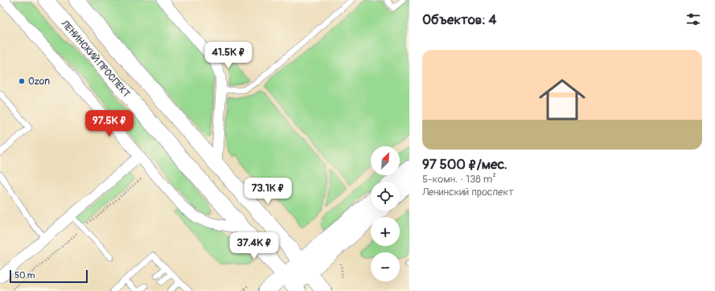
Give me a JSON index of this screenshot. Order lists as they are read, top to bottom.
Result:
{
  "streets": {
    "street": ["ЛЕНИНСКИЙ ПРОСПЕКТ"]
  },
  "places": ["Ozon"],
  "scale_bar": "50 m",
  "north": "top right",
  "page": {
    "heading": "Объектов: 4",
    "list": [
      {
        "name": "97 500 ₽/мес.",
        "note": "5-комн. · 138 m² · Ленинский проспект"
      }
    ],
    "price": [
      "41.5K ₽",
      "97.5K ₽",
      "73.1K ₽",
      "37.4K ₽"
    ],
    "map_buttons": ["+", "−"],
    "scale": "50 m"
  }
}
